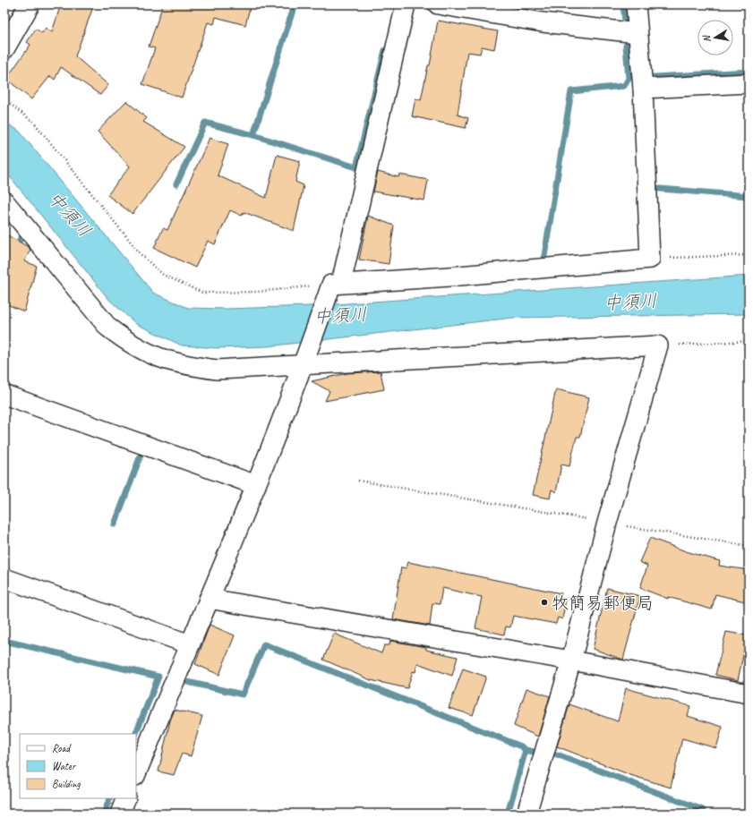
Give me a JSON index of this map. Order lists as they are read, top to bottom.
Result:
{
  "water": ["中須川"],
  "places": ["牧簡易郵便局"],
  "legend": ["Road", "Water", "Building"],
  "north": "left"
}
